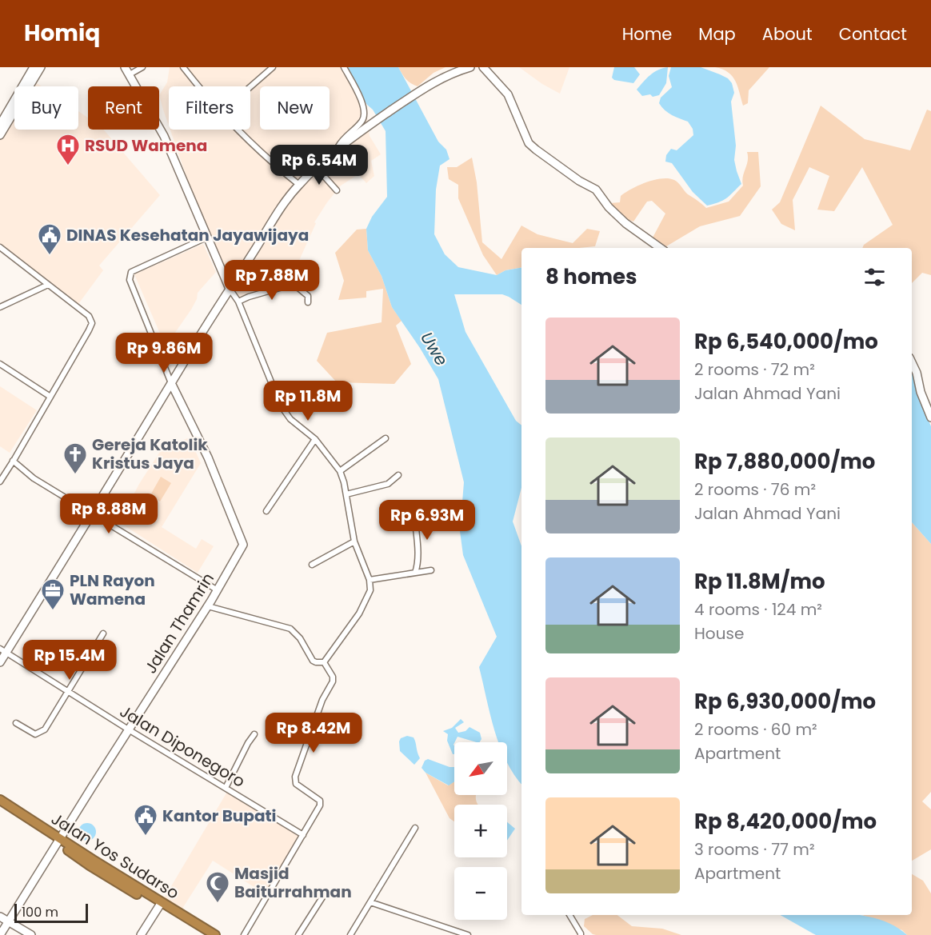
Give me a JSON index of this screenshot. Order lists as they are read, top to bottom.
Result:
{
  "streets": {
    "highway": ["Jalan Yos Sudarso"],
    "main road": ["Jalan Thamrin"],
    "street": ["Jalan Diponegoro"]
  },
  "crossings": [
    ["Jalan Thamrin", "Jalan Diponegoro"],
    ["Jalan Thamrin", "Jalan Yos Sudarso"]
  ],
  "water": ["Uwe"],
  "places": {
    "hospital": ["RSUD Wamena"],
    "public building": ["DINAS Kesehatan Jayawijaya", "Kantor Bupati"],
    "church": ["Gereja Katolik Kristus Jaya"],
    "office": ["PLN Rayon Wamena"],
    "mosque": ["Masjid Baiturrahman"]
  },
  "scale_bar": "100 m",
  "north": "bottom left",
  "page": {
    "header": "Homiq",
    "nav": [
      "Home",
      "Map",
      "About",
      "Contact"
    ],
    "chip": [
      "Buy",
      "Rent",
      "Filters",
      "New"
    ],
    "price": [
      "Rp 6.54M",
      "Rp 7.88M",
      "Rp 9.86M",
      "Rp 11.8M",
      "Rp 8.88M",
      "Rp 6.93M",
      "Rp 15.4M",
      "Rp 8.42M"
    ],
    "heading": "8 homes",
    "list": [
      {
        "name": "Rp 6,540,000/mo",
        "note": "2 rooms · 72 m² · Jalan Ahmad Yani"
      },
      {
        "name": "Rp 7,880,000/mo",
        "note": "2 rooms · 76 m² · Jalan Ahmad Yani"
      },
      {
        "name": "Rp 11.8M/mo",
        "note": "4 rooms · 124 m² · House"
      },
      {
        "name": "Rp 6,930,000/mo",
        "note": "2 rooms · 60 m² · Apartment"
      },
      {
        "name": "Rp 8,420,000/mo",
        "note": "3 rooms · 77 m² · Apartment"
      }
    ],
    "map_buttons": ["+", "−"],
    "scale": "100 m"
  }
}
